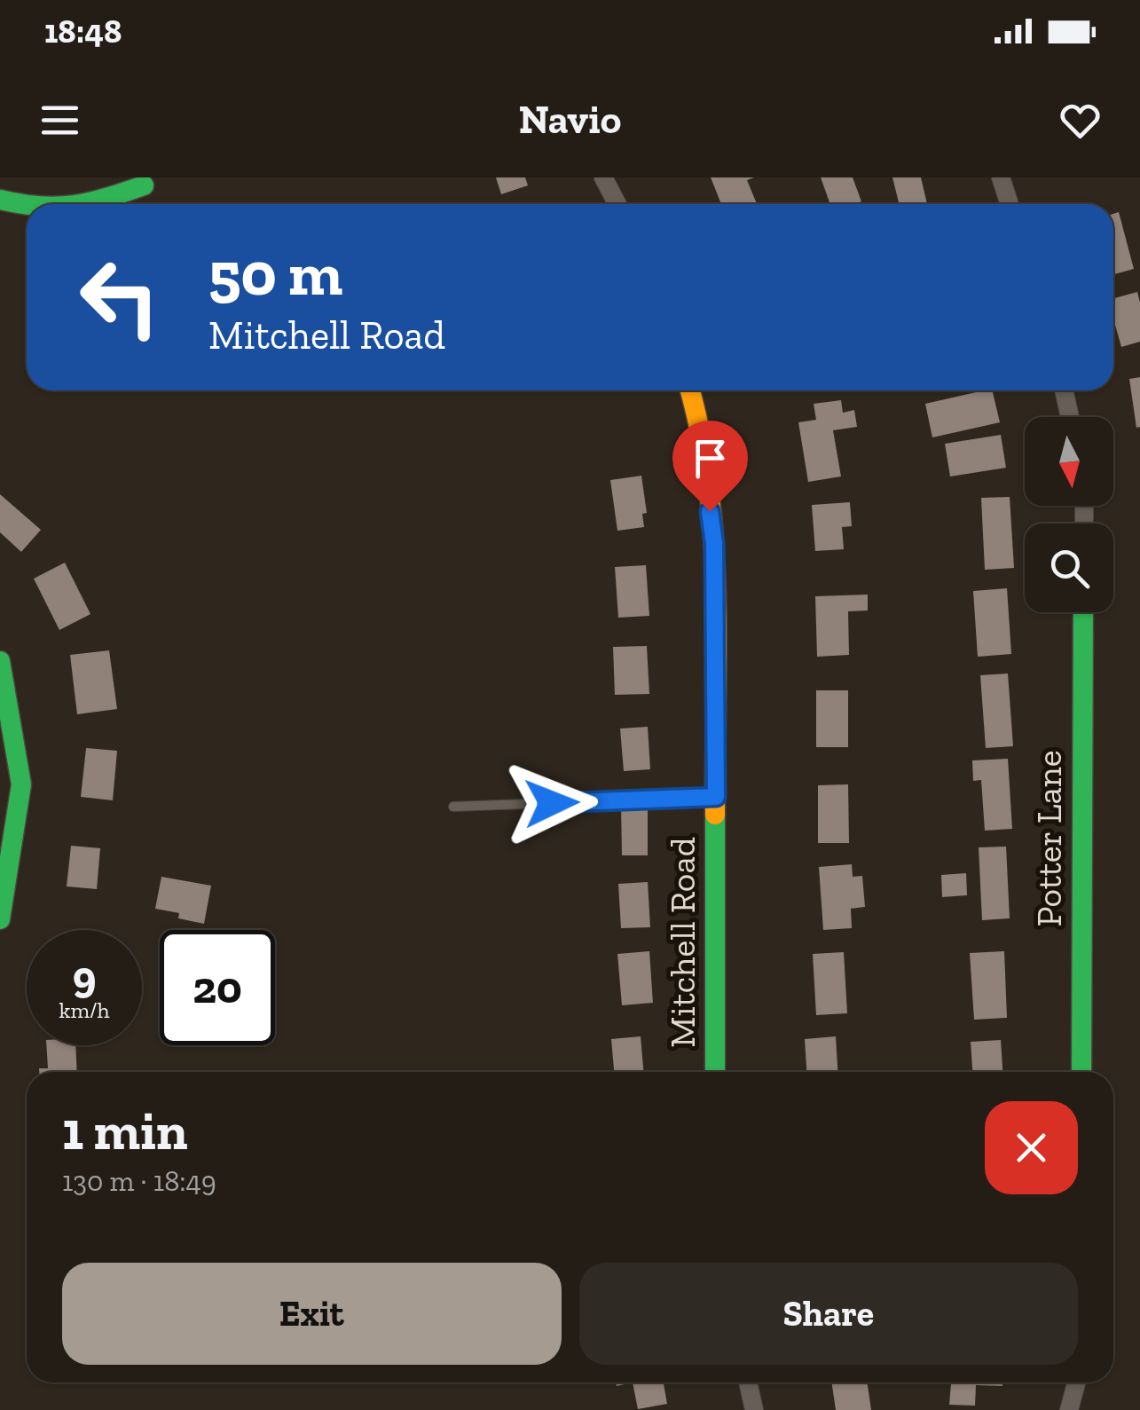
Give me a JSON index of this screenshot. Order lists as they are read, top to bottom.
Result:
{
  "streets": {
    "street": ["Potter Lane", "Mitchell Road"]
  },
  "north": "bottom",
  "page": {
    "status": "18:48",
    "header": "Navio",
    "turn": ["50 m", "Mitchell Road"],
    "speed": "9 km/h",
    "limit": "20",
    "heading": ["1 min", "130 m · 18:49"],
    "buttons": ["Exit", "Share"]
  }
}
